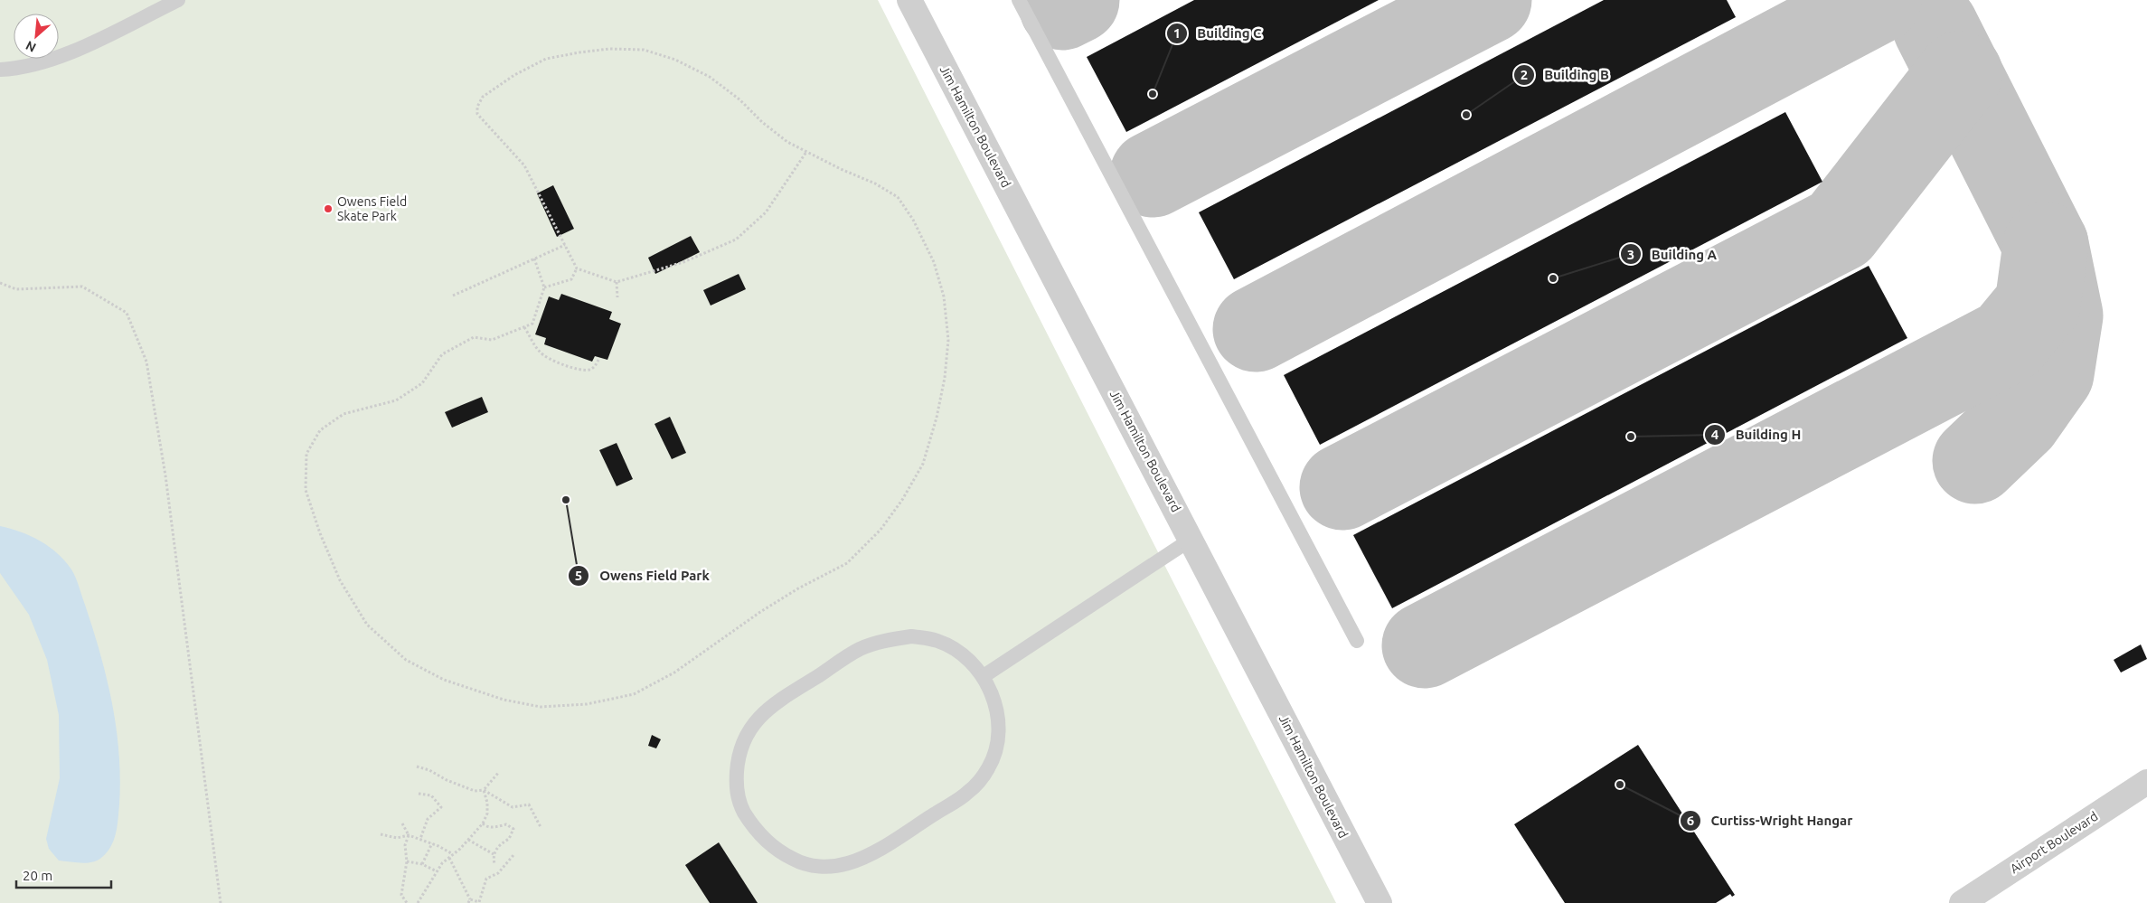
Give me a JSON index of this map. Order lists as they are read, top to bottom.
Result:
{
  "streets": {
    "street": ["Jim Hamilton Boulevard", "Airport Boulevard"]
  },
  "places": [
    "Building C",
    "Building B",
    "Owens Field Skate Park",
    "Building A",
    "Building H",
    "Owens Field Park",
    "Curtiss-Wright Hangar"
  ],
  "scale_bar": "20 m",
  "north": "bottom left"
}
